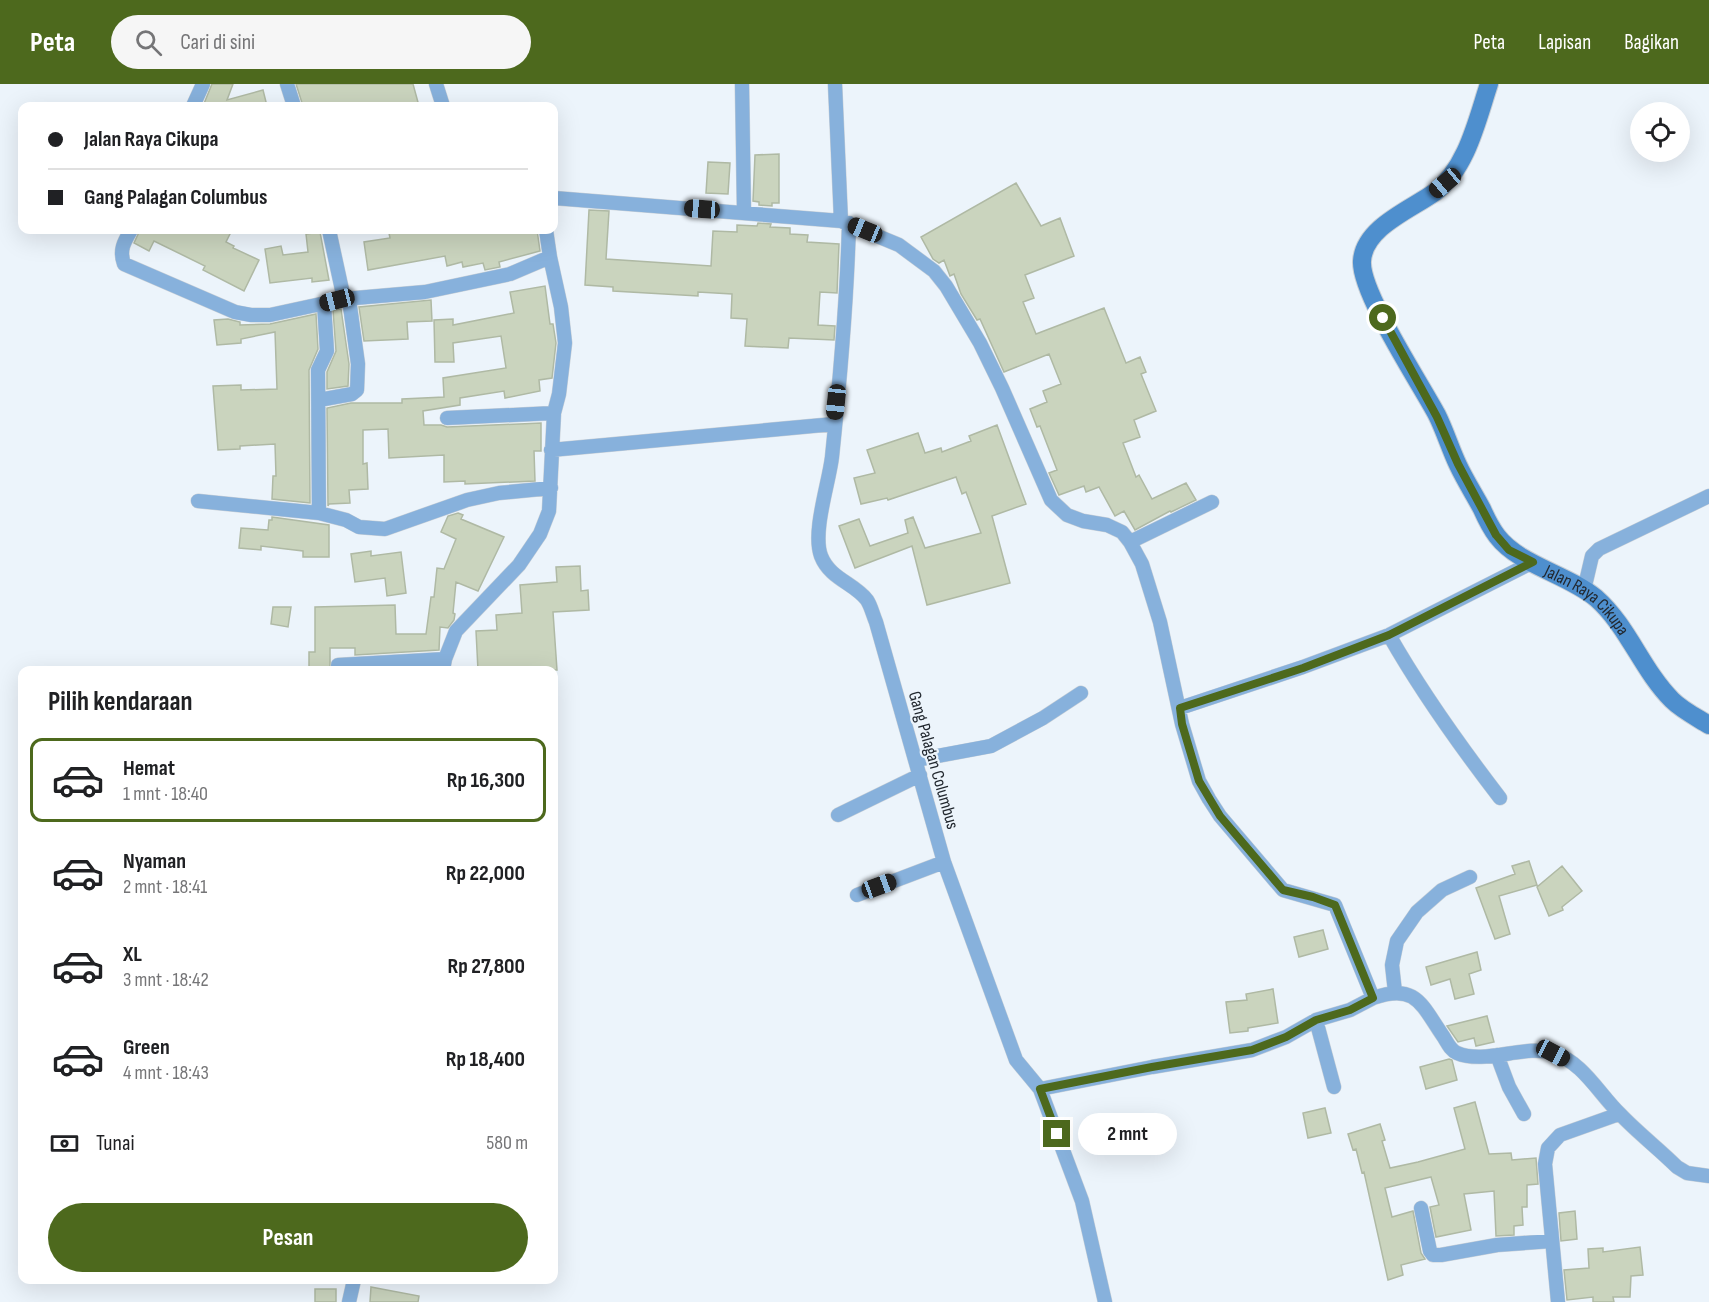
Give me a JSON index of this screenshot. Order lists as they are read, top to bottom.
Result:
{
  "streets": {
    "main road": ["Jalan Raya Cikupa"],
    "street": ["Gang Palagan Columbus"]
  },
  "page": {
    "header": "Peta",
    "search": "Cari di sini",
    "nav": ["Peta", "Lapisan", "Bagikan"],
    "banner": ["Jalan Raya Cikupa", "Gang Palagan Columbus"],
    "heading": "Pilih kendaraan",
    "list": [
      {
        "name": "Hemat",
        "note": "1 mnt · 18:40",
        "value": "Rp 16,300"
      },
      {
        "name": "Nyaman",
        "note": "2 mnt · 18:41",
        "value": "Rp 22,000"
      },
      {
        "name": "XL",
        "note": "3 mnt · 18:42",
        "value": "Rp 27,800"
      },
      {
        "name": "Green",
        "note": "4 mnt · 18:43",
        "value": "Rp 18,400"
      }
    ],
    "pay": ["Tunai", "580 m"],
    "bubble": "2 mnt",
    "buttons": "Pesan"
  }
}
